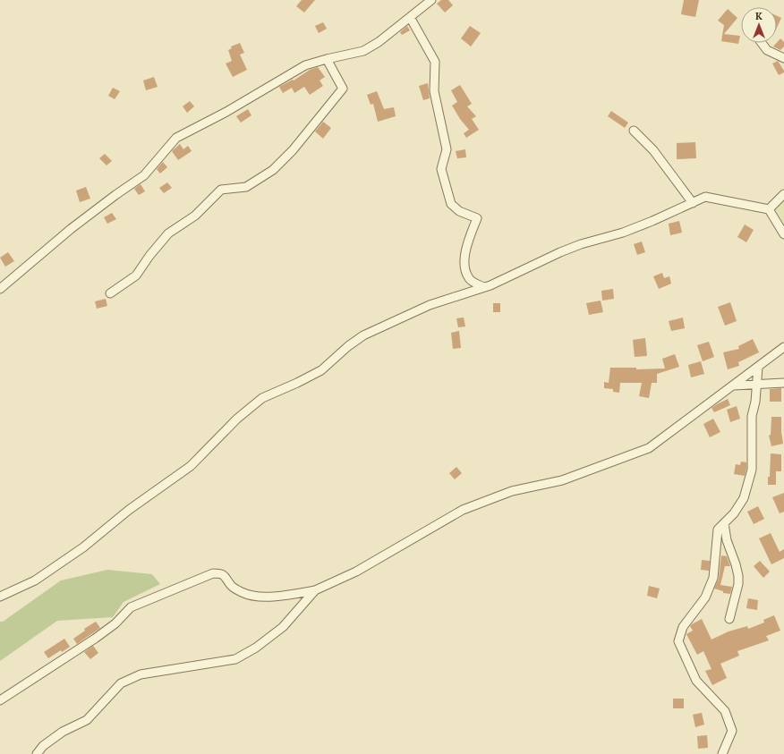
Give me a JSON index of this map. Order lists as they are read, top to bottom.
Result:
{
  "north": "top"
}
